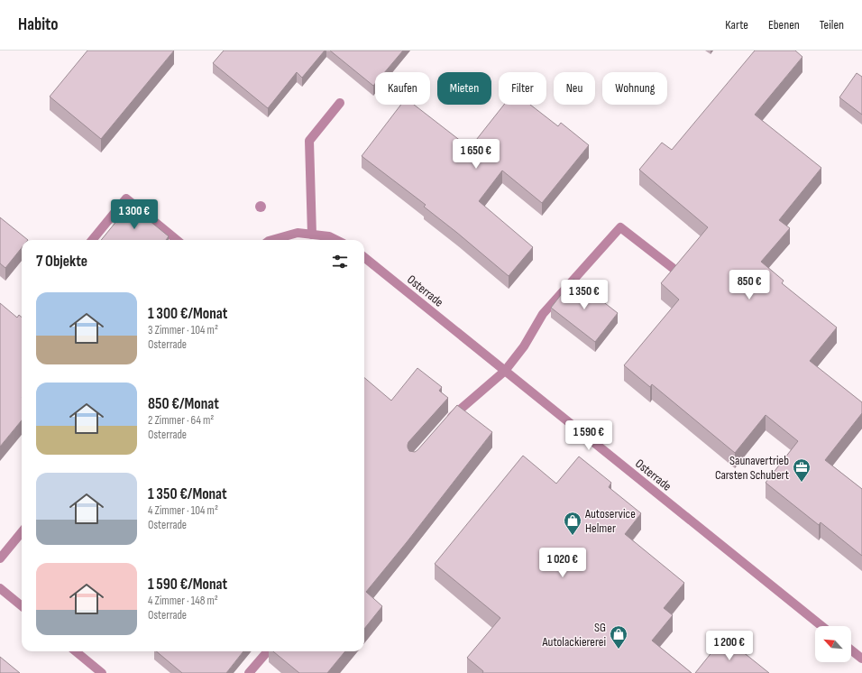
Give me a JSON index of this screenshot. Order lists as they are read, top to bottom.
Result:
{
  "streets": {
    "street": ["Osterrade"]
  },
  "places": {
    "office": ["Saunavertrieb Carsten Schubert"],
    "shop": ["Autoservice Helmer", "SG Autolackiererei"]
  },
  "north": "top left",
  "page": {
    "header": "Habito",
    "nav": ["Karte", "Ebenen", "Teilen"],
    "chip": [
      "Kaufen",
      "Mieten",
      "Filter",
      "Neu",
      "Wohnung"
    ],
    "price": [
      "1 650 €",
      "1 300 €",
      "850 €",
      "1 350 €",
      "1 590 €",
      "1 020 €",
      "1 200 €"
    ],
    "heading": "7 Objekte",
    "list": [
      {
        "name": "1 300 €/Monat",
        "note": "3 Zimmer · 104 m² · Osterrade"
      },
      {
        "name": "850 €/Monat",
        "note": "2 Zimmer · 64 m² · Osterrade"
      },
      {
        "name": "1 350 €/Monat",
        "note": "4 Zimmer · 104 m² · Osterrade"
      },
      {
        "name": "1 590 €/Monat",
        "note": "4 Zimmer · 148 m² · Osterrade"
      }
    ]
  }
}
